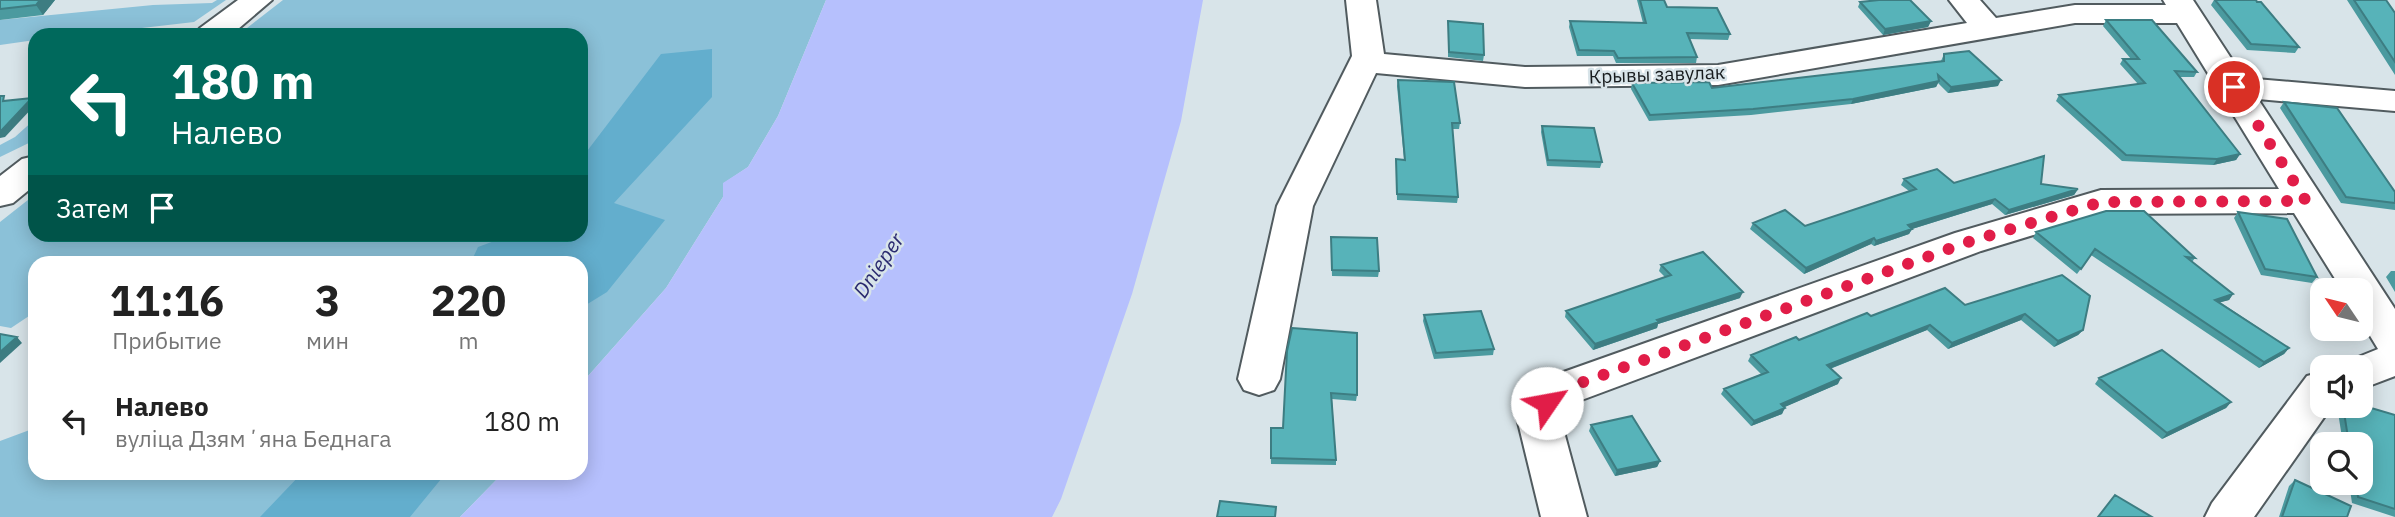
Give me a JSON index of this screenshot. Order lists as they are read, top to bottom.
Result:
{
  "streets": {
    "street": ["Крывы завулак"]
  },
  "water": ["Dnieper"],
  "north": "top left",
  "page": {
    "turn": ["180 m", "Налево"],
    "then": "Затем",
    "eta": [
      "11:16",
      "Прибытие",
      "3",
      "мин",
      "220",
      "m"
    ],
    "list": [
      {
        "name": "Налево",
        "note": "вуліца Дзямʼяна Беднага",
        "value": "180 m"
      }
    ]
  }
}
